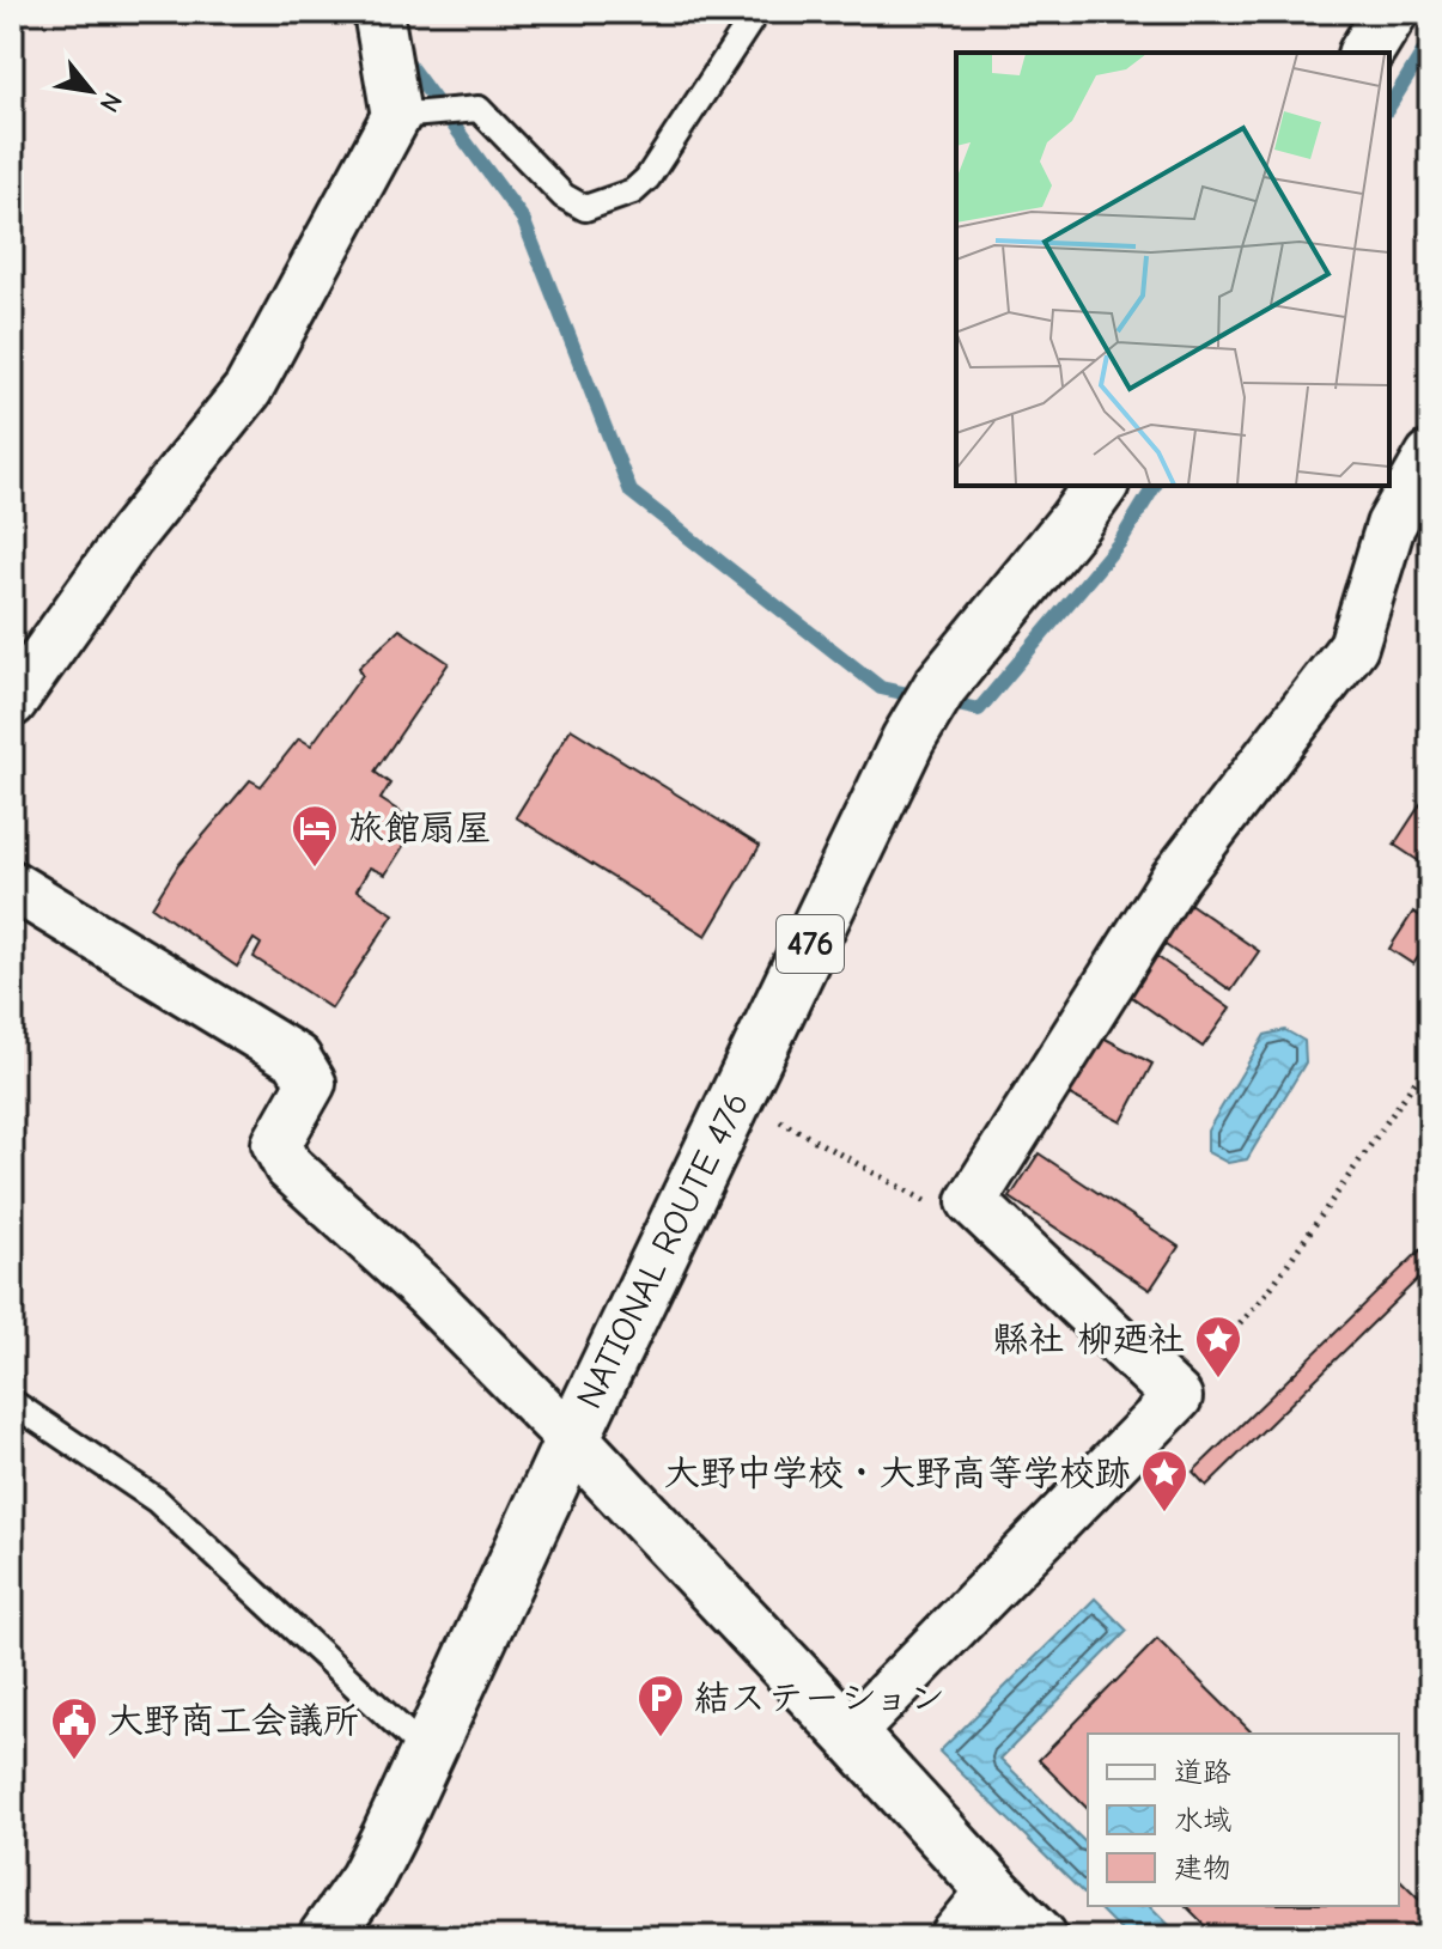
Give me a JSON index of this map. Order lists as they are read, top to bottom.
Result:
{
  "streets": {
    "main road": ["476", "NATIONAL ROUTE 476"]
  },
  "places": {
    "hotel": ["旅館扇屋"],
    "place": ["縣社 柳廼社", "大野中学校・大野高等学校跡"],
    "parking": ["結ステーション"],
    "public building": ["大野商工会議所"]
  },
  "legend": ["道路", "水域", "建物"],
  "north": "bottom right"
}
